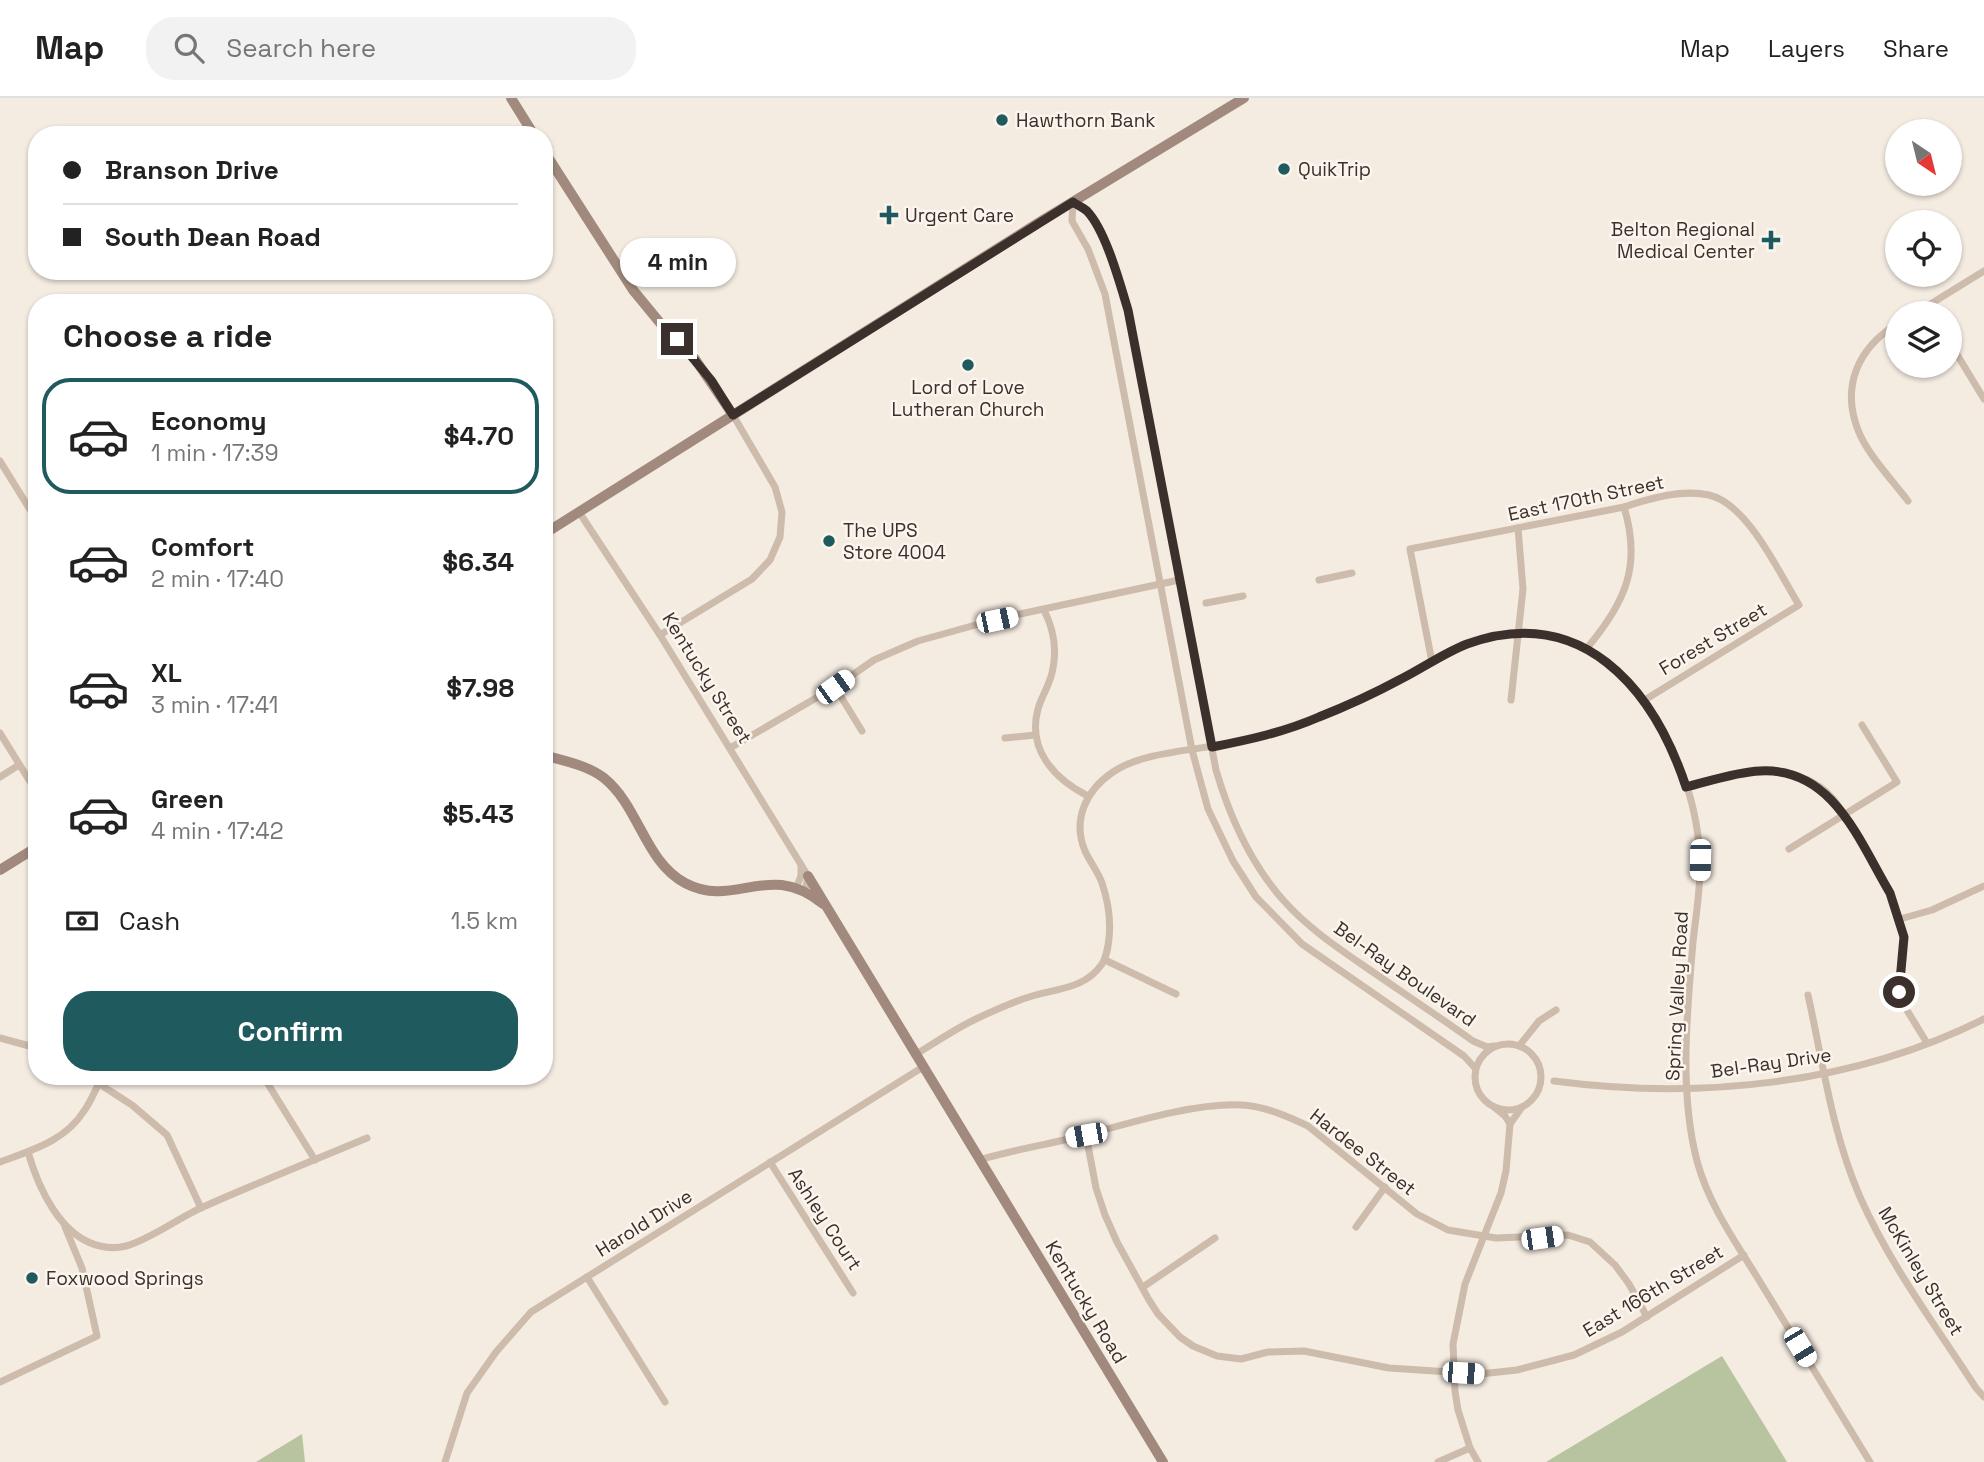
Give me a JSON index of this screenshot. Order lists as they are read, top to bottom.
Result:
{
  "streets": {
    "street": [
      "East 170th Street",
      "Forest Street",
      "Kentucky Street",
      "Bel-Ray Boulevard",
      "Spring Valley Road",
      "Bel-Ray Drive",
      "Hardee Street",
      "Ashley Court",
      "Harold Drive",
      "McKinley Street",
      "East 166th Street",
      "Kentucky Road"
    ]
  },
  "crossings": [
    ["East 170th Street", "Forest Street"],
    ["East 170th Street", "Spring Valley Road"],
    ["Forest Street", "Spring Valley Road"],
    ["Bel-Ray Boulevard", "Spring Valley Road"],
    ["Spring Valley Road", "Bel-Ray Drive"],
    ["Spring Valley Road", "East 166th Street"],
    ["Bel-Ray Drive", "McKinley Street"],
    ["Hardee Street", "East 166th Street"],
    ["Hardee Street", "Kentucky Road"],
    ["Ashley Court", "Harold Drive"]
  ],
  "places": {
    "other": [
      "Hawthorn Bank",
      "QuikTrip",
      "Lord of Love Lutheran Church",
      "The UPS Store 4004",
      "Foxwood Springs"
    ],
    "health": ["Urgent Care", "Belton Regional Medical Center"]
  },
  "north": "bottom right",
  "page": {
    "header": "Map",
    "search": "Search here",
    "nav": ["Map", "Layers", "Share"],
    "banner": ["Branson Drive", "South Dean Road"],
    "bubble": "4 min",
    "heading": "Choose a ride",
    "list": [
      {
        "name": "Economy",
        "note": "1 min · 17:39",
        "value": "$4.70"
      },
      {
        "name": "Comfort",
        "note": "2 min · 17:40",
        "value": "$6.34"
      },
      {
        "name": "XL",
        "note": "3 min · 17:41",
        "value": "$7.98"
      },
      {
        "name": "Green",
        "note": "4 min · 17:42",
        "value": "$5.43"
      }
    ],
    "pay": ["Cash", "1.5 km"],
    "buttons": "Confirm"
  }
}
